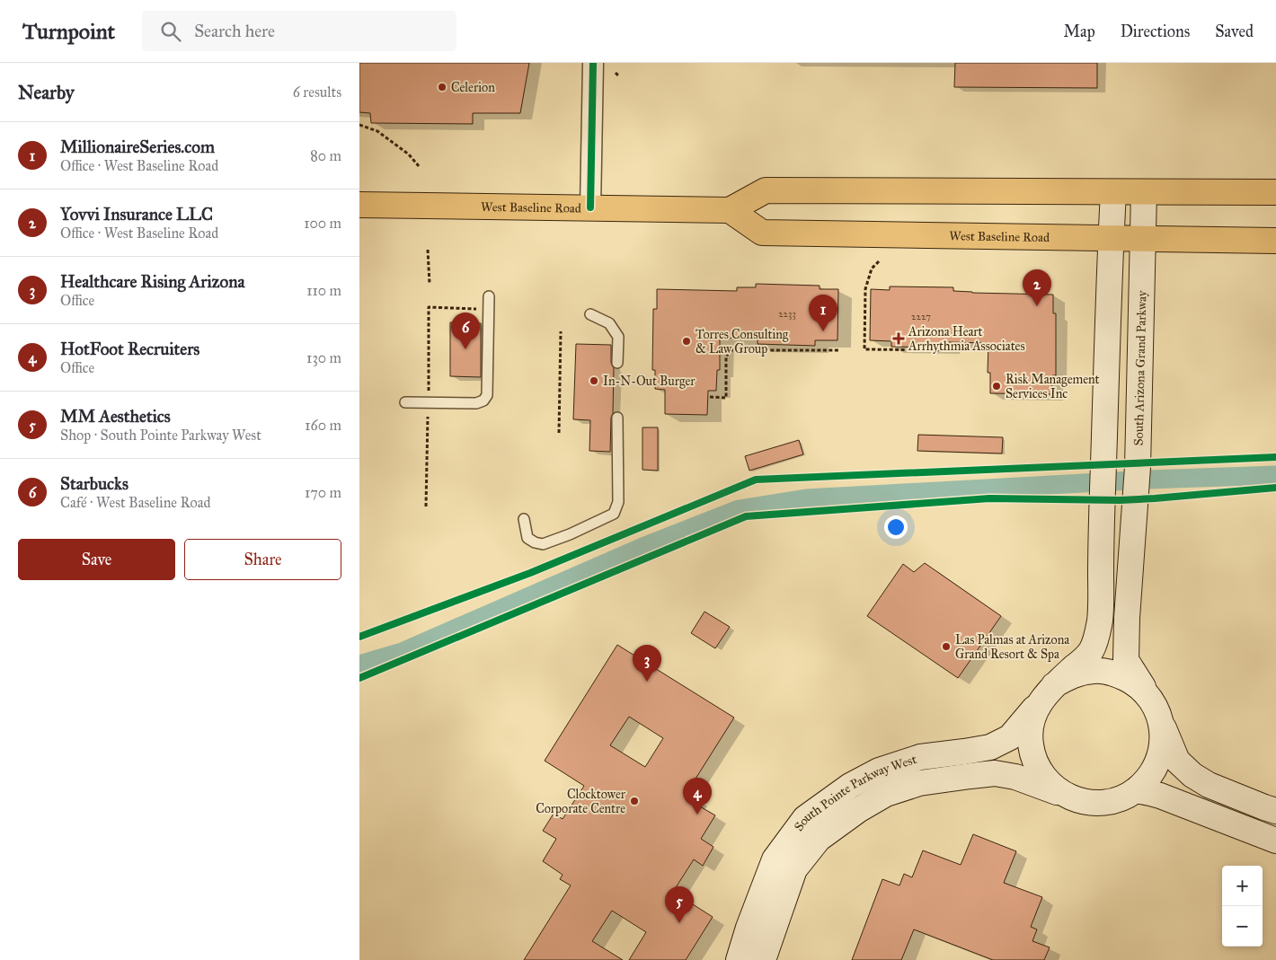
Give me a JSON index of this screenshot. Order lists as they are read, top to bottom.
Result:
{
  "streets": {
    "main road": ["West Baseline Road"],
    "street": ["South Arizona Grand Parkway", "South Pointe Parkway West"]
  },
  "crossings": [
    ["West Baseline Road", "South Arizona Grand Parkway"],
    ["South Arizona Grand Parkway", "South Pointe Parkway West"]
  ],
  "places": {
    "other": [
      "Celerion",
      "Torres Consulting & Law Group",
      "In-N-Out Burger",
      "Risk Management Services Inc",
      "Las Palmas at Arizona Grand Resort & Spa",
      "Clocktower Corporate Centre"
    ],
    "health": ["Arizona Heart Arrhythmia Associates"]
  },
  "house_numbers": ["2233", "2227"],
  "page": {
    "header": "Turnpoint",
    "search": "Search here",
    "nav": ["Map", "Directions", "Saved"],
    "heading": ["Nearby", "6 results"],
    "list": [
      {
        "mark": "1",
        "name": "MillionaireSeries.com",
        "note": "Office · West Baseline Road",
        "value": "80 m"
      },
      {
        "mark": "2",
        "name": "Yovvi Insurance LLC",
        "note": "Office · West Baseline Road",
        "value": "100 m"
      },
      {
        "mark": "3",
        "name": "Healthcare Rising Arizona",
        "note": "Office",
        "value": "110 m"
      },
      {
        "mark": "4",
        "name": "HotFoot Recruiters",
        "note": "Office",
        "value": "130 m"
      },
      {
        "mark": "5",
        "name": "MM Aesthetics",
        "note": "Shop · South Pointe Parkway West",
        "value": "160 m"
      },
      {
        "mark": "6",
        "name": "Starbucks",
        "note": "Café · West Baseline Road",
        "value": "170 m"
      }
    ],
    "pins": [
      "2",
      "1",
      "6",
      "3",
      "4",
      "5"
    ],
    "buttons": ["Save", "Share"],
    "map_buttons": ["+", "−"]
  }
}
